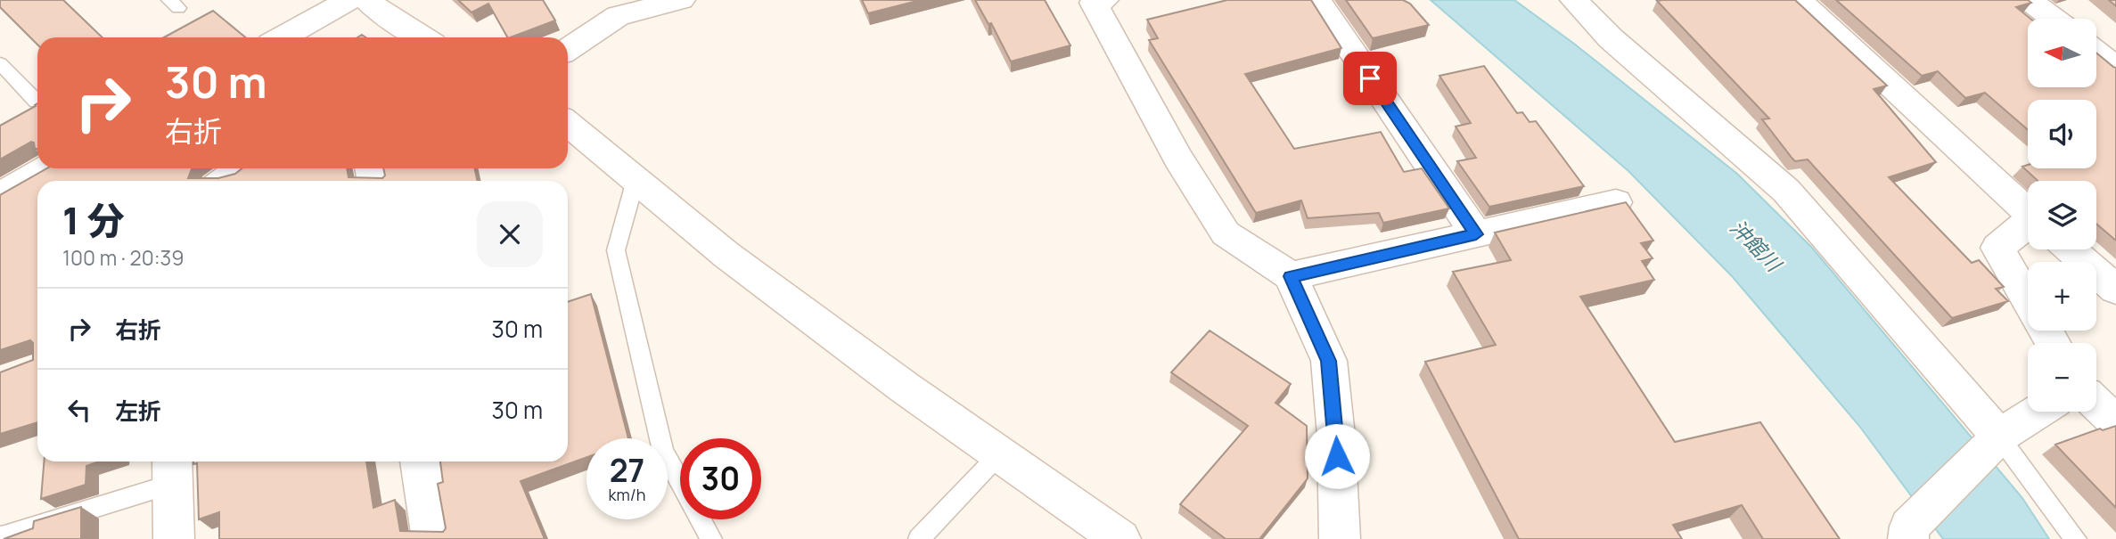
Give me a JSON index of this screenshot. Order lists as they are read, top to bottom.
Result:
{
  "water": ["沖館川"],
  "north": "left",
  "page": {
    "map_buttons": ["+", "−"],
    "turn": ["30 m", "右折"],
    "heading": ["1 分", "100 m · 20:39"],
    "list": [
      {
        "name": "右折",
        "value": "30 m"
      },
      {
        "name": "左折",
        "value": "30 m"
      }
    ],
    "speed": "27 km/h",
    "limit": "30"
  }
}
